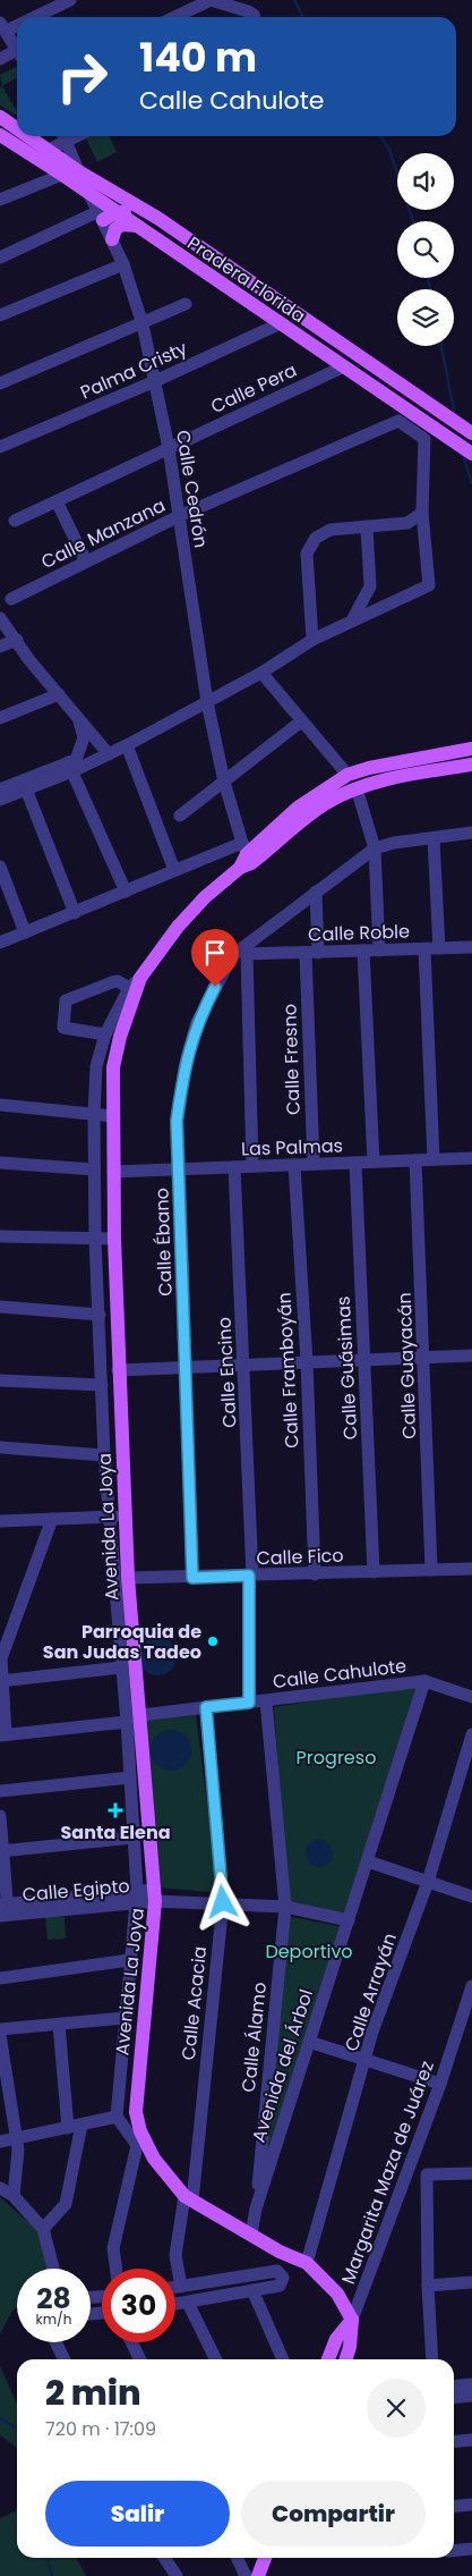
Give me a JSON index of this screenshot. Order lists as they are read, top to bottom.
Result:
{
  "streets": {
    "main road": ["Pradera Florida", "Avenida La Joya", "Margarita Maza de Juárez"],
    "street": [
      "Palma Cristy",
      "Calle Pera",
      "Calle Cedrón",
      "Calle Manzana",
      "Calle Roble",
      "Calle Fresno",
      "Las Palmas",
      "Calle Ébano",
      "Calle Guayacán",
      "Calle Guásimas",
      "Calle Framboyán",
      "Calle Encino",
      "Calle Fico",
      "Calle Cahulote",
      "Calle Egipto",
      "Calle Arrayán",
      "Calle Acacia",
      "Calle Álamo",
      "Avenida del Árbol"
    ]
  },
  "crossings": [
    ["Pradera Florida", "Palma Cristy"],
    ["Pradera Florida", "Calle Pera"],
    ["Pradera Florida", "Calle Cedrón"],
    ["Palma Cristy", "Calle Cedrón"],
    ["Calle Pera", "Calle Cedrón"],
    ["Calle Cedrón", "Calle Manzana"],
    ["Calle Cedrón", "Avenida La Joya"],
    ["Calle Roble", "Calle Fresno"],
    ["Calle Roble", "Calle Ébano"],
    ["Calle Fresno", "Las Palmas"],
    ["Calle Fresno", "Calle Ébano"],
    ["Las Palmas", "Calle Ébano"],
    ["Las Palmas", "Calle Guayacán"],
    ["Las Palmas", "Calle Guásimas"],
    ["Las Palmas", "Calle Framboyán"],
    ["Las Palmas", "Calle Encino"],
    ["Las Palmas", "Avenida La Joya"],
    ["Calle Ébano", "Calle Fico"],
    ["Calle Guayacán", "Calle Fico"],
    ["Calle Guásimas", "Calle Fico"],
    ["Calle Framboyán", "Calle Fico"],
    ["Calle Encino", "Calle Fico"],
    ["Calle Encino", "Calle Cahulote"],
    ["Avenida La Joya", "Calle Fico"],
    ["Avenida La Joya", "Calle Cahulote"],
    ["Avenida La Joya", "Calle Egipto"],
    ["Avenida La Joya", "Calle Arrayán"],
    ["Avenida La Joya", "Calle Acacia"],
    ["Avenida La Joya", "Avenida del Árbol"],
    ["Avenida La Joya", "Margarita Maza de Juárez"],
    ["Calle Cahulote", "Calle Acacia"],
    ["Calle Cahulote", "Calle Álamo"],
    ["Calle Cahulote", "Avenida del Árbol"],
    ["Calle Egipto", "Calle Acacia"],
    ["Calle Egipto", "Calle Álamo"],
    ["Calle Egipto", "Avenida del Árbol"],
    ["Calle Álamo", "Avenida del Árbol"]
  ],
  "parks": ["Progreso", "Deportivo"],
  "places": {
    "other": ["Parroquia de San Judas Tadeo"],
    "health": ["Santa Elena"]
  },
  "page": {
    "turn": ["140 m", "Calle Cahulote"],
    "speed": "28 km/h",
    "limit": "30",
    "heading": ["2 min", "720 m · 17:09"],
    "buttons": ["Salir", "Compartir"]
  }
}
